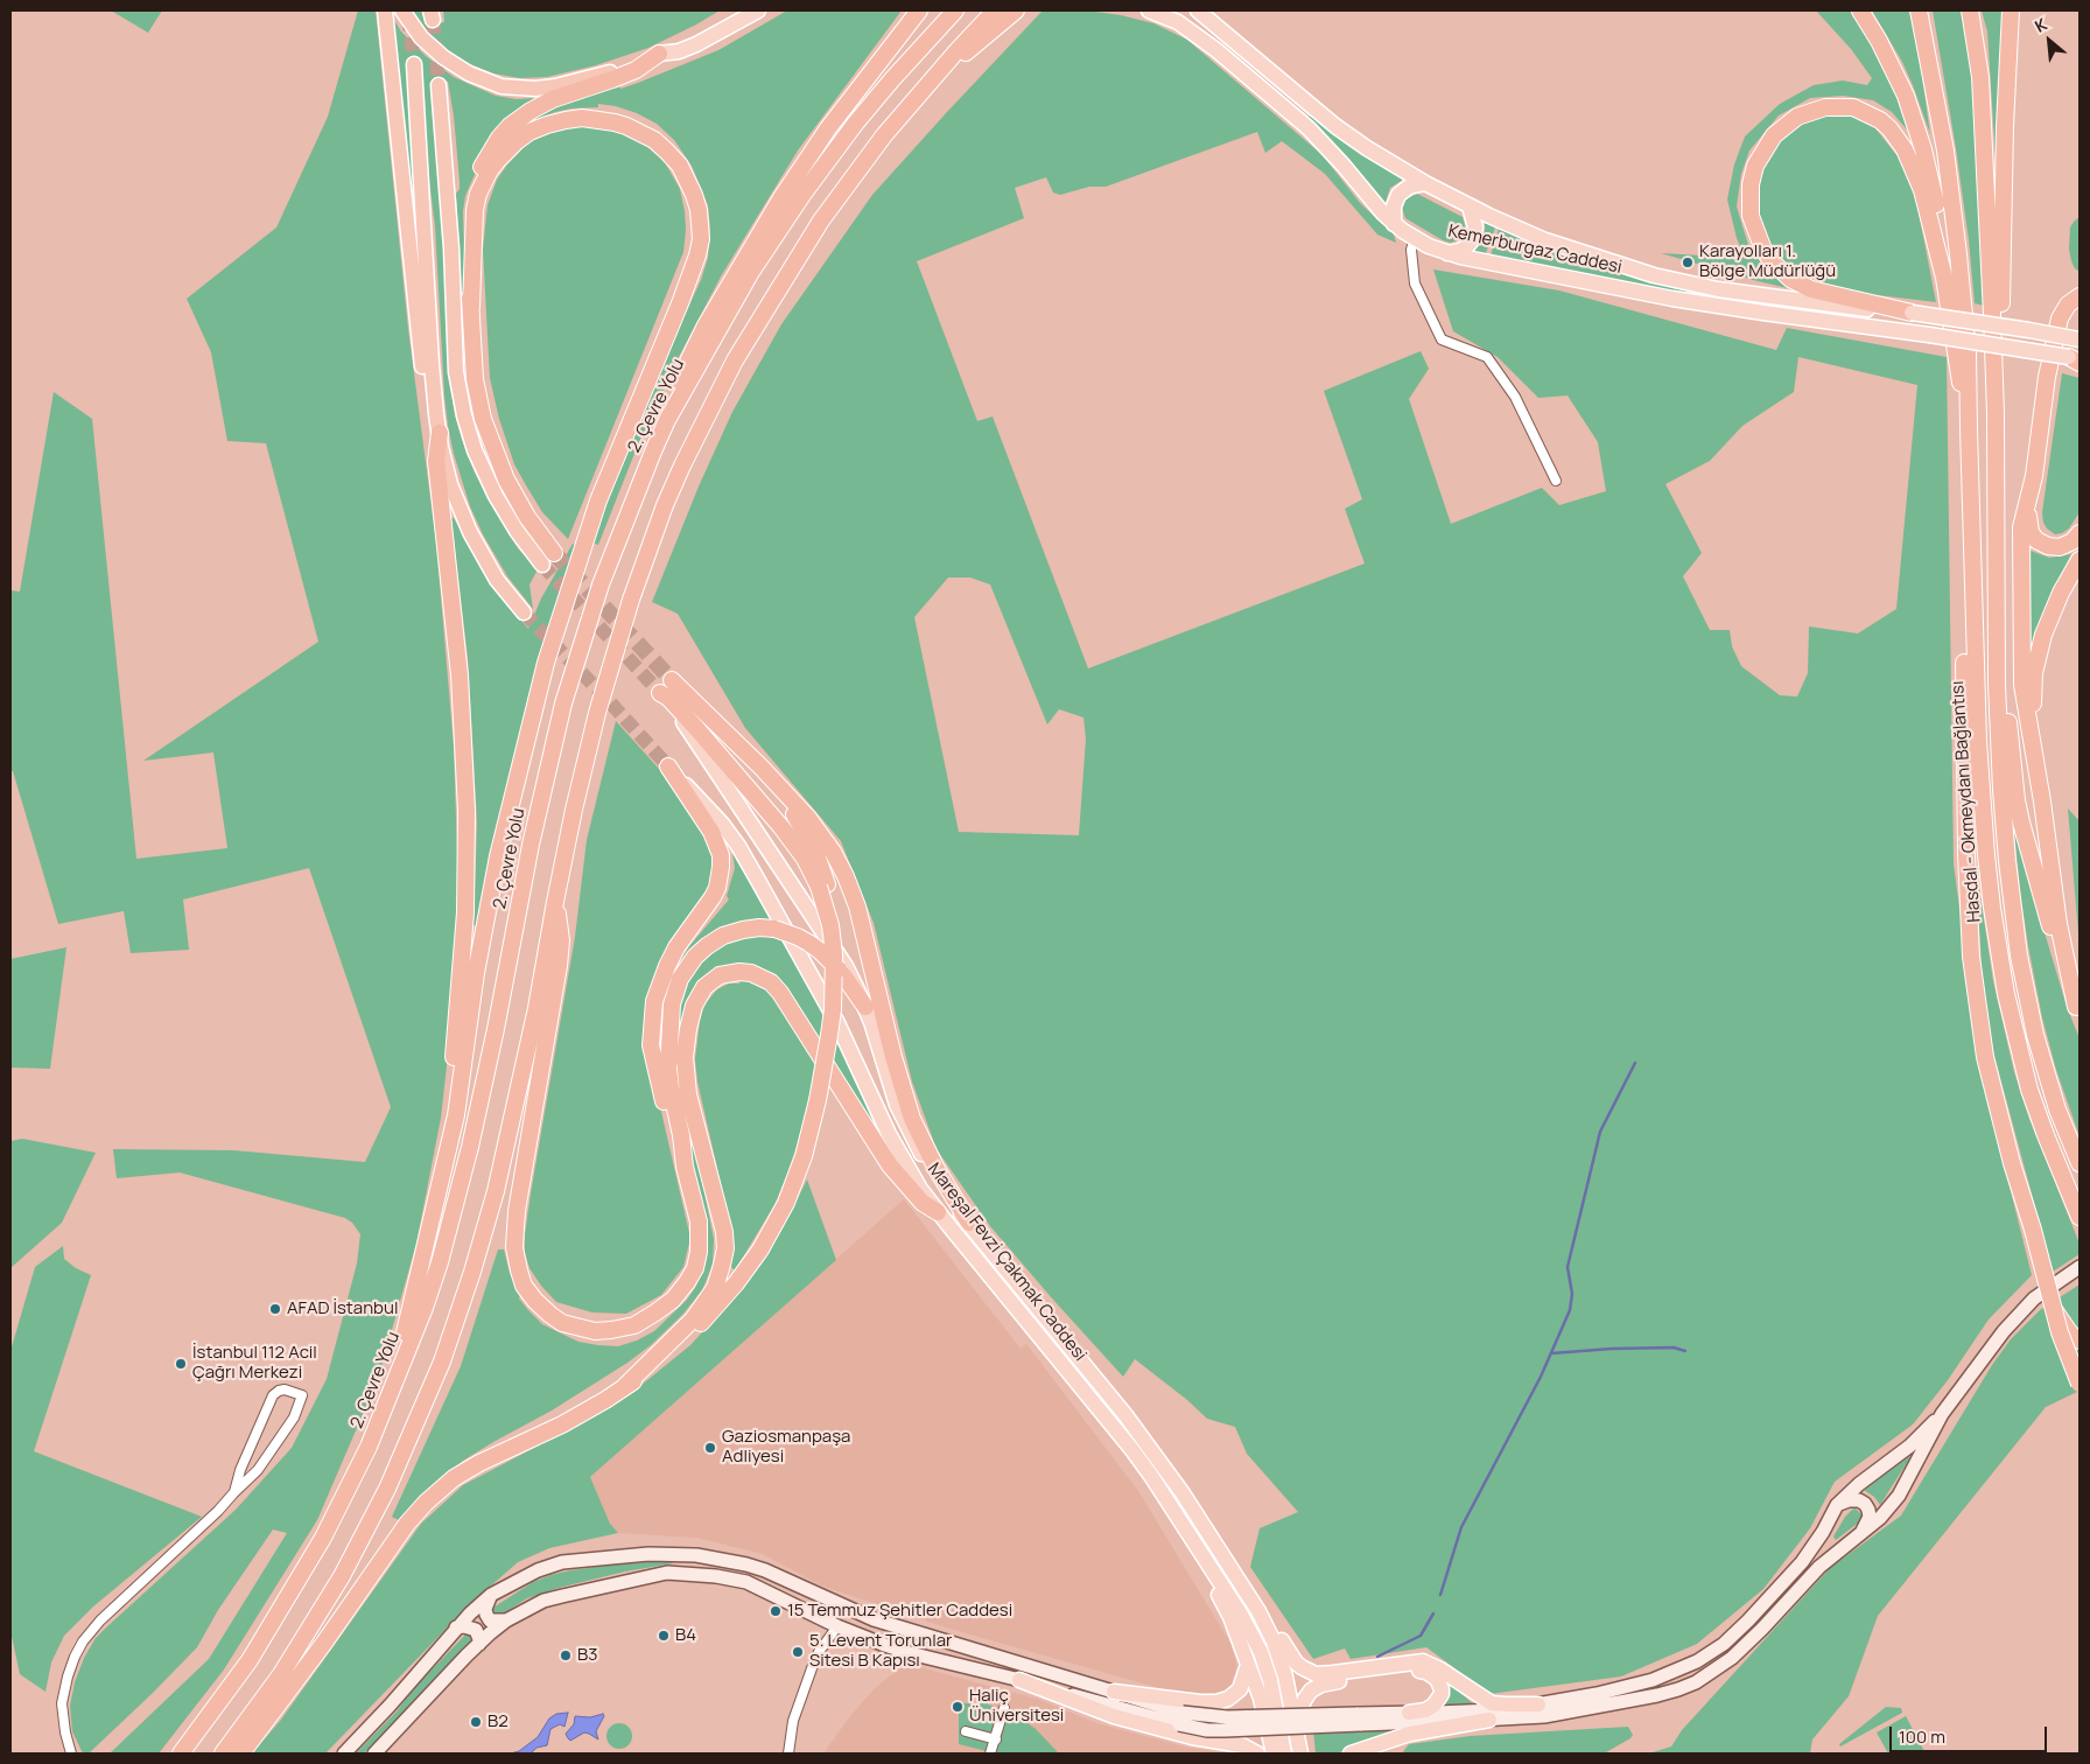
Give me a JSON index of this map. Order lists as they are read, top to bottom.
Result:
{
  "streets": {
    "highway": ["2. Çevre Yolu", "Hasdal - Okmeydanı Bağlantısı"],
    "main road": ["Kemerburgaz Caddesi", "Mareşal Fevzi Çakmak Caddesi"]
  },
  "places": [
    "Karayolları 1. Bölge Müdürlüğü",
    "AFAD İstanbul",
    "İstanbul 112 Acil Çağrı Merkezi",
    "Gaziosmanpaşa Adliyesi",
    "15 Temmuz Şehitler Caddesi",
    "B4",
    "5. Levent Torunlar Sitesi B Kapısı",
    "B3",
    "Haliç Üniversitesi",
    "B2"
  ],
  "scale_bar": "100 m",
  "north": "top left"
}
